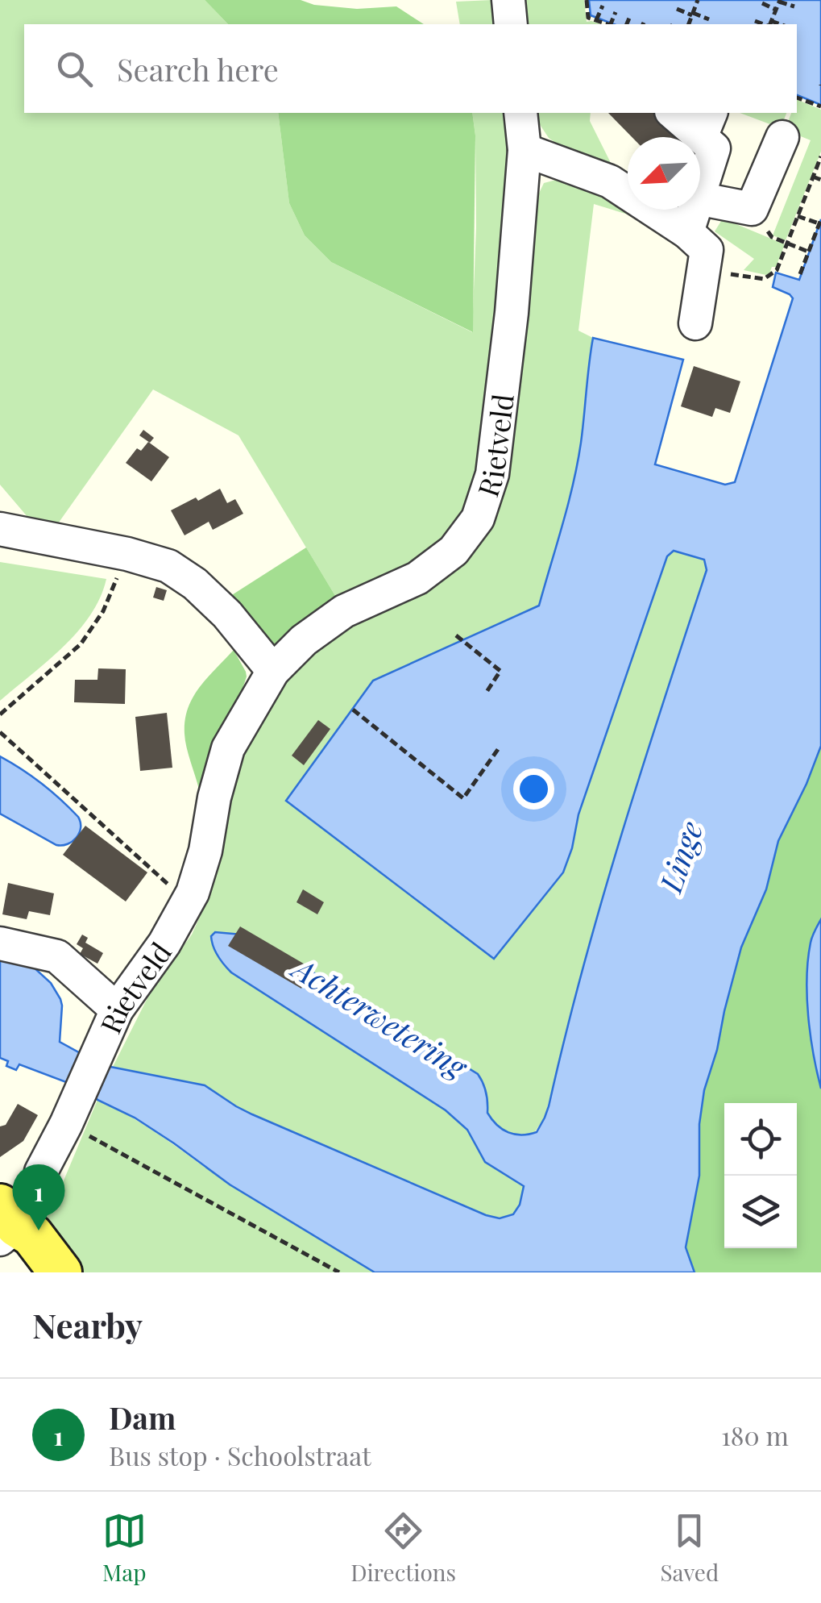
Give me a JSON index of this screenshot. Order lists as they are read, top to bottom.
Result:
{
  "streets": {
    "street": ["Rietveld"]
  },
  "water": ["Linge", "Achterwetering"],
  "north": "bottom left",
  "page": {
    "search": "Search here",
    "pins": "1",
    "heading": "Nearby",
    "list": [
      {
        "mark": "1",
        "name": "Dam",
        "note": "Bus stop · Schoolstraat",
        "value": "180 m"
      }
    ],
    "nav": ["Map", "Directions", "Saved"]
  }
}
